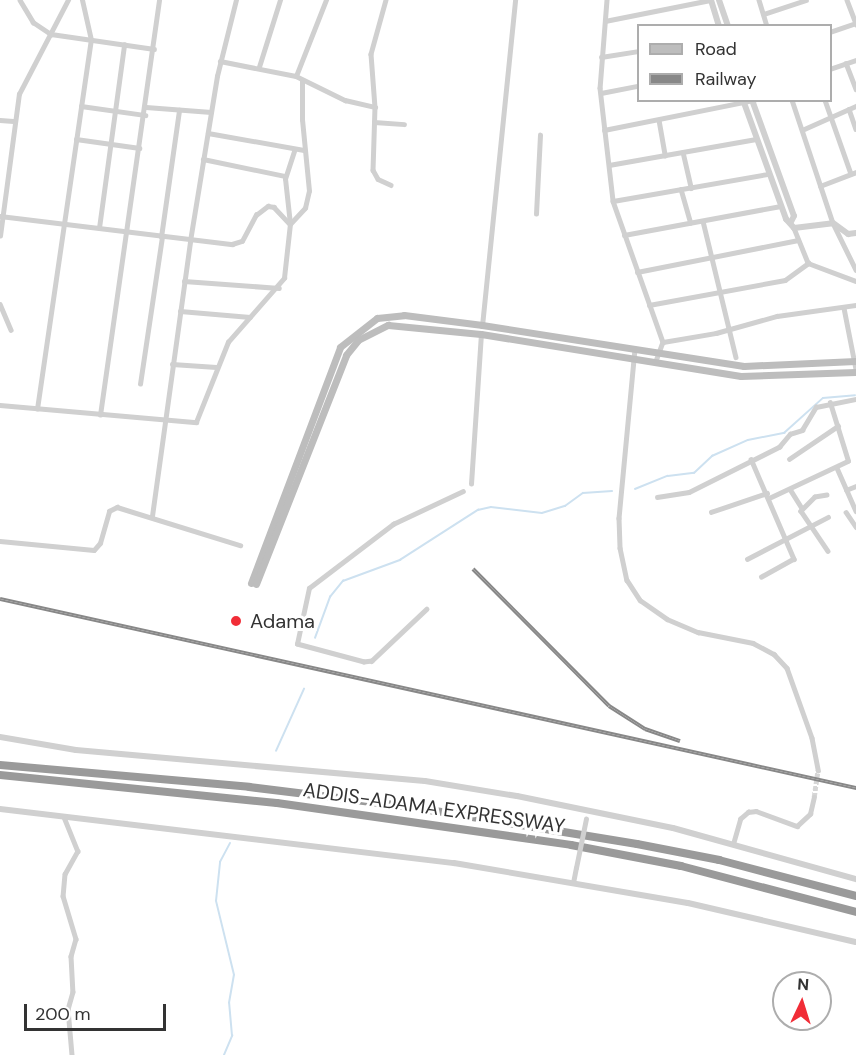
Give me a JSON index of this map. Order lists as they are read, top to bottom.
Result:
{
  "streets": {
    "highway": ["ADDIS-ADAMA EXPRESSWAY"]
  },
  "places": ["Adama"],
  "legend": ["Road", "Railway"],
  "scale_bar": "200 m",
  "north": "top"
}
